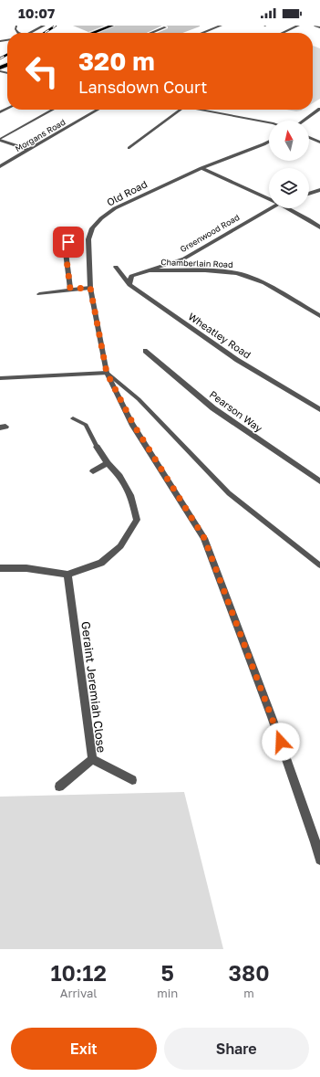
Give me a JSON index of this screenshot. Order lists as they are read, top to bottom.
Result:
{
  "streets": {
    "street": [
      "Morgans Road",
      "Old Road",
      "Greenwood Road",
      "Chamberlain Road",
      "Wheatley Road",
      "Pearson Way",
      "Geraint Jeremiah Close"
    ]
  },
  "crossings": [
    ["Greenwood Road", "Chamberlain Road"],
    ["Greenwood Road", "Wheatley Road"]
  ],
  "north": "top",
  "page": {
    "status": "10:07",
    "turn": ["320 m", "Lansdown Court"],
    "eta": [
      "10:12",
      "Arrival",
      "5",
      "min",
      "380",
      "m"
    ],
    "buttons": ["Exit", "Share"]
  }
}
